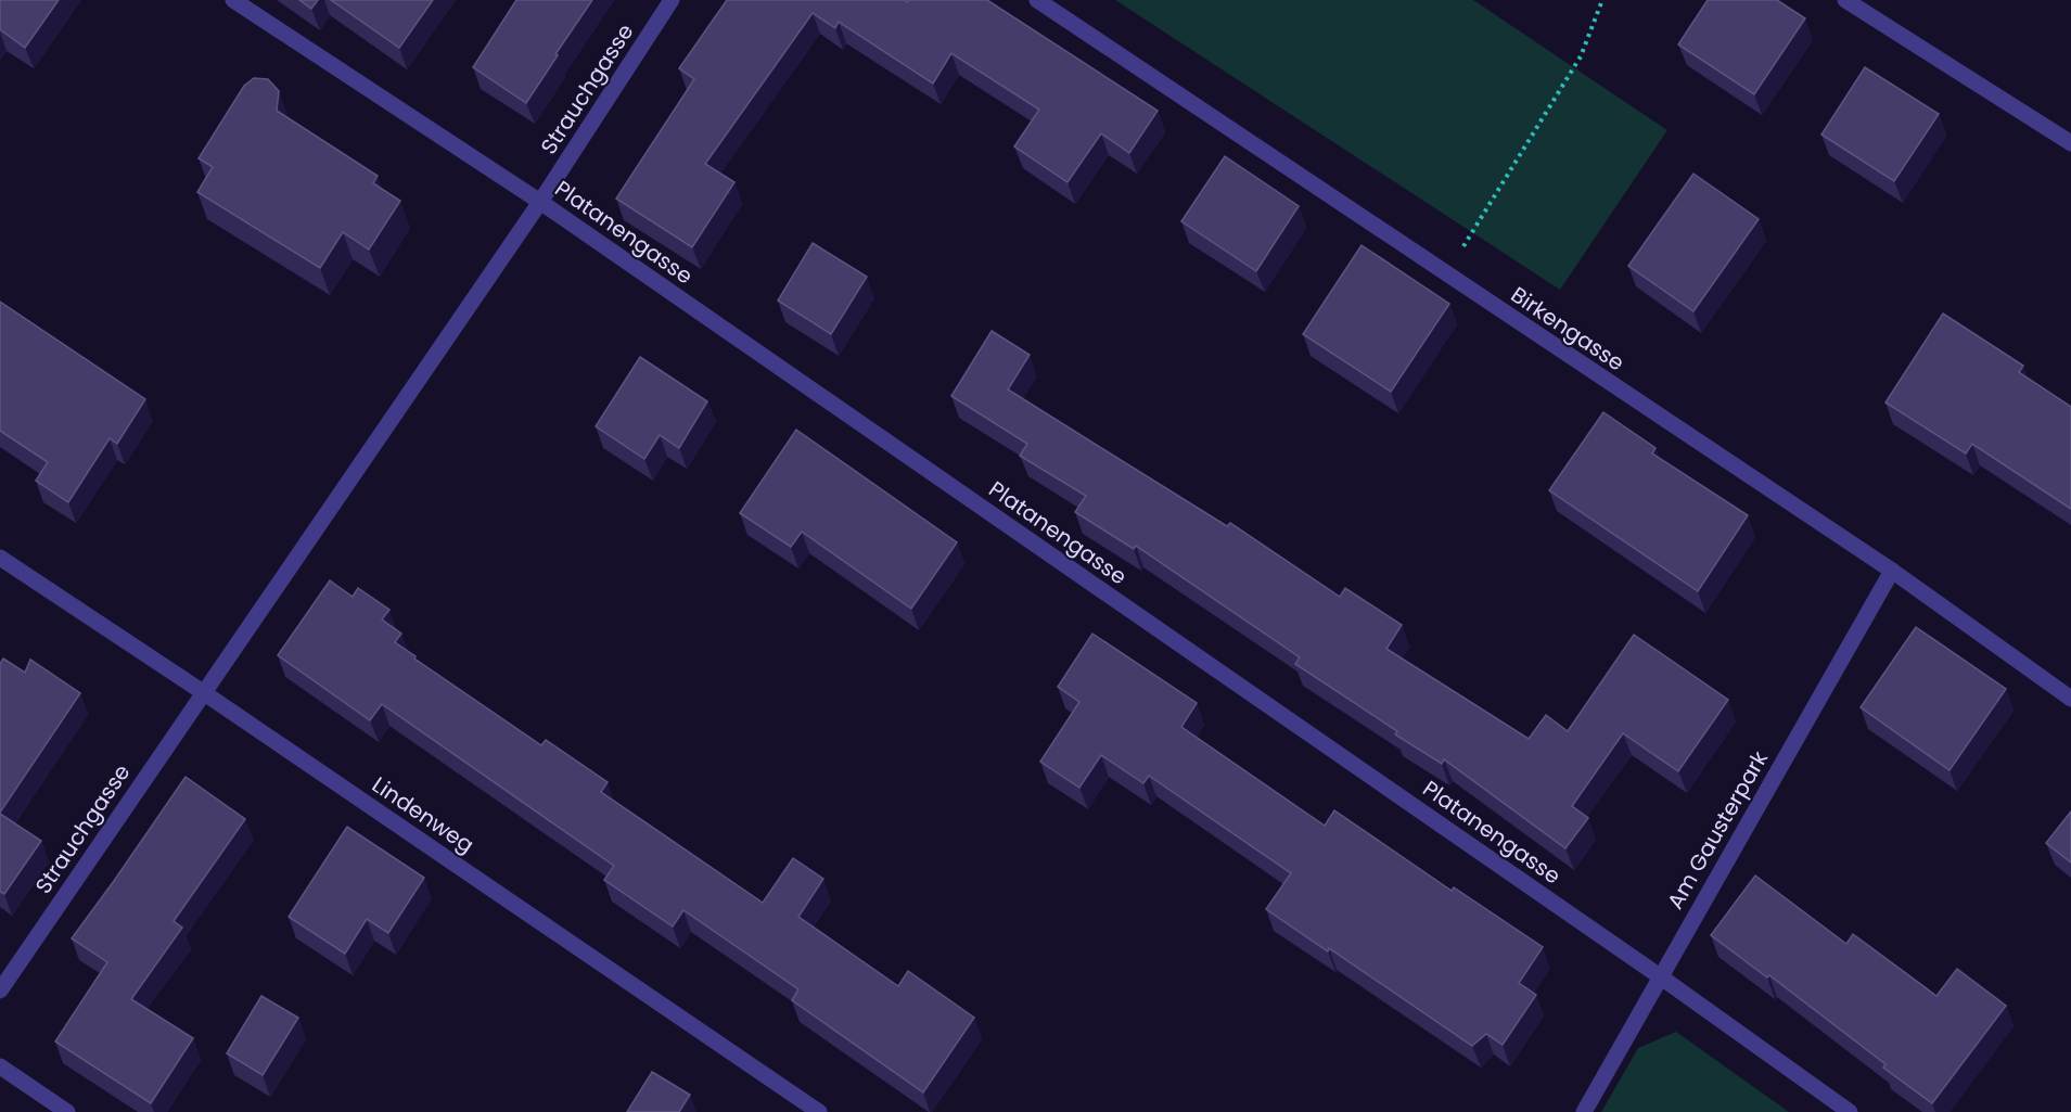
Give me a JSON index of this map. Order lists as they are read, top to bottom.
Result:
{
  "streets": {
    "street": [
      "Strauchgasse",
      "Platanengasse",
      "Birkengasse",
      "Lindenweg",
      "Am Gausterpark"
    ]
  },
  "crossings": [
    ["Strauchgasse", "Platanengasse"],
    ["Strauchgasse", "Lindenweg"],
    ["Platanengasse", "Am Gausterpark"],
    ["Birkengasse", "Am Gausterpark"]
  ]
}
